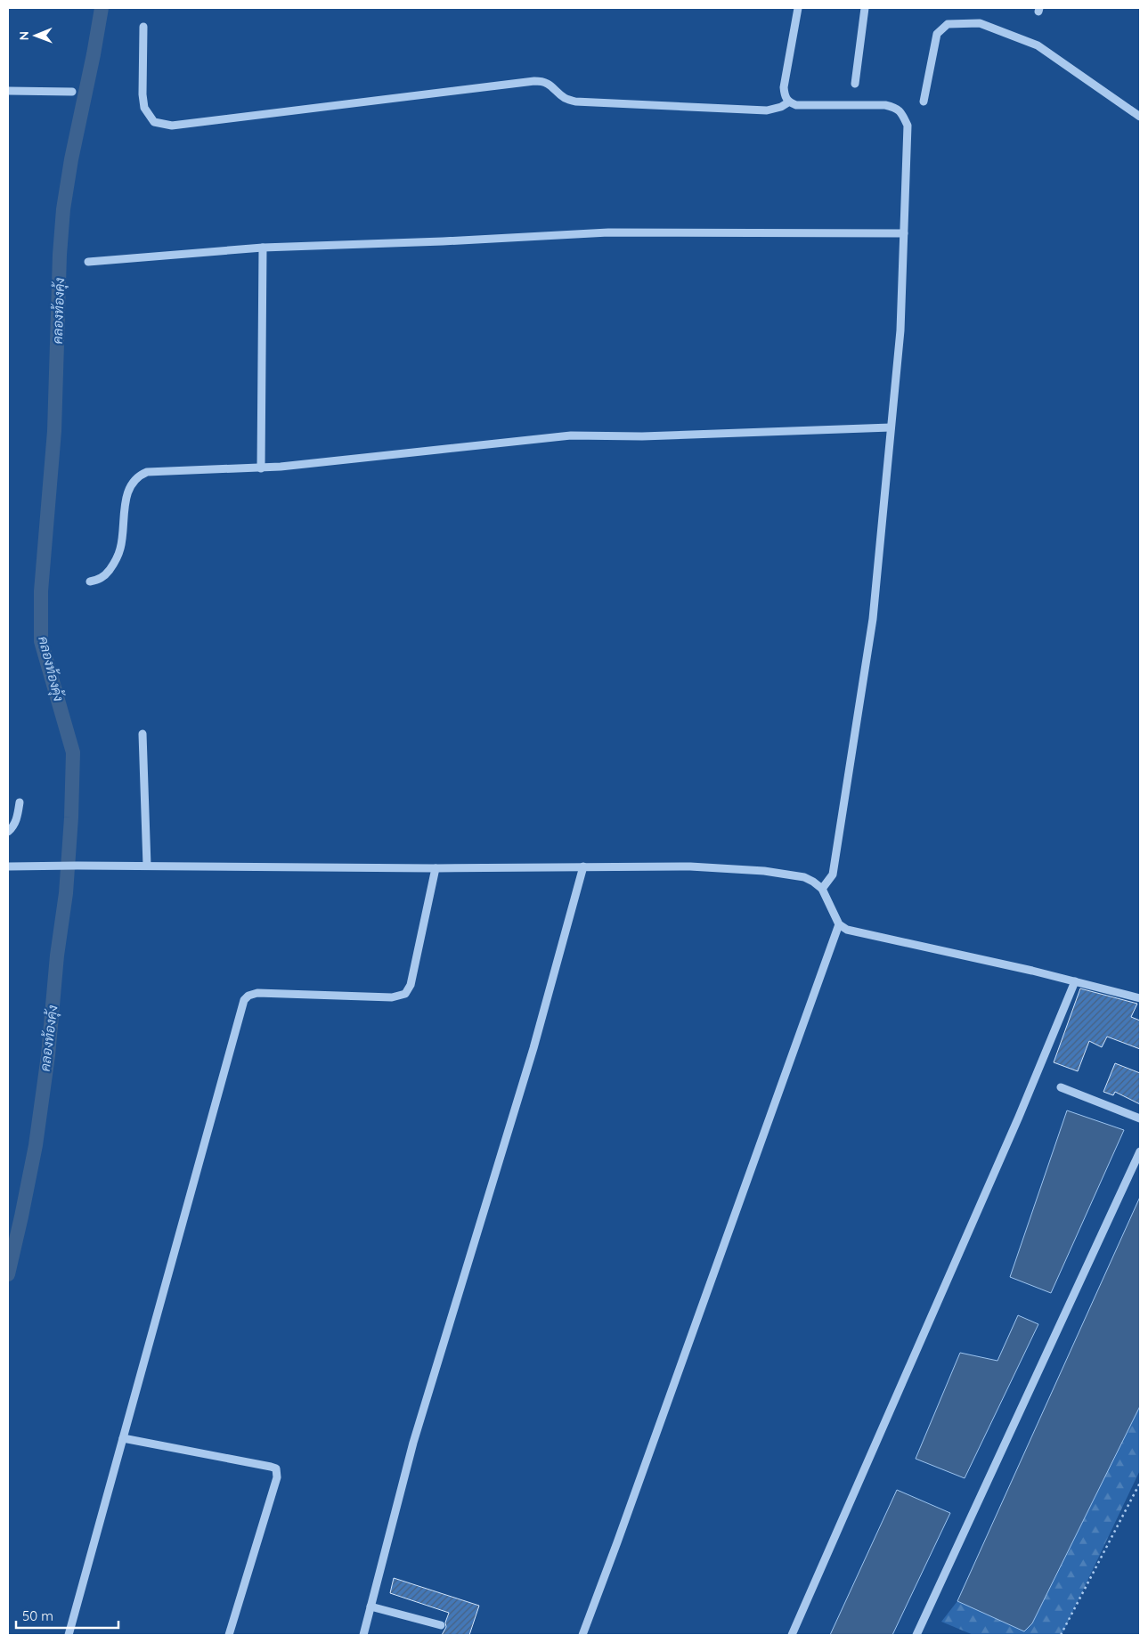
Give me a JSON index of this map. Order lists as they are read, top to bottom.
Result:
{
  "water": ["คลองท้องคุ้ง"],
  "scale_bar": "50 m",
  "north": "left"
}
